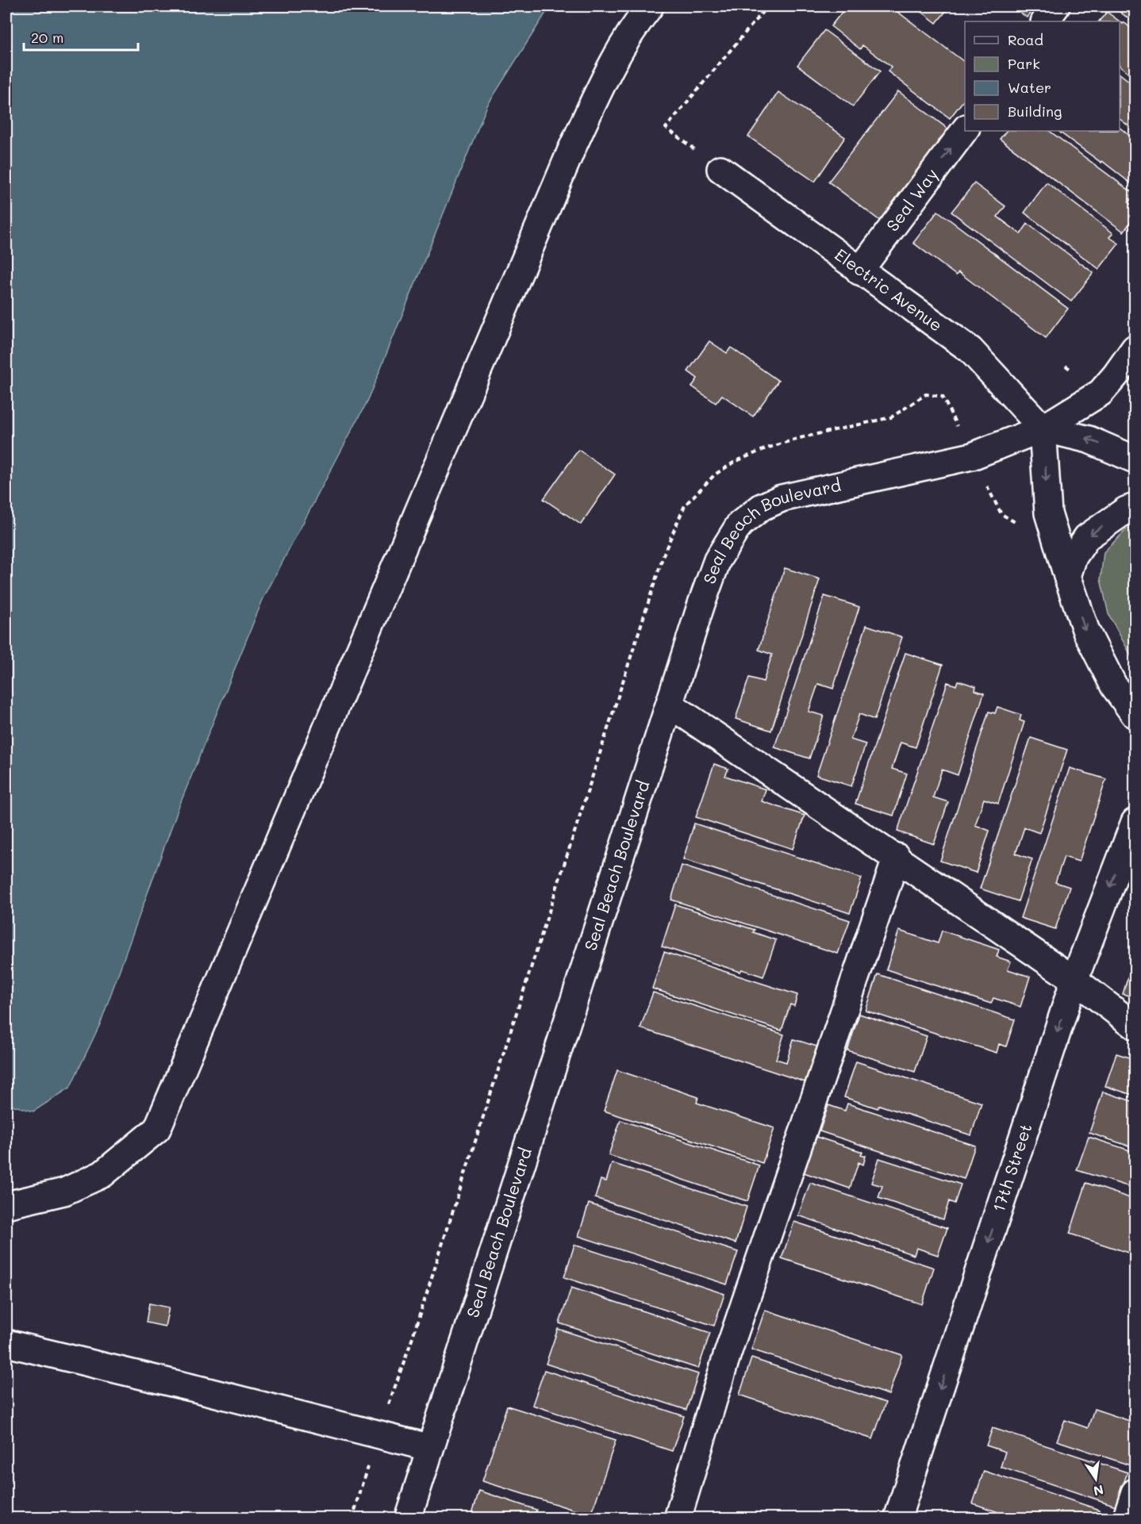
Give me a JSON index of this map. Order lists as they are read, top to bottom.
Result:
{
  "streets": {
    "main road": [
      "Seal Way",
      "Electric Avenue",
      "Seal Beach Boulevard",
      "17th Street"
    ]
  },
  "crossings": [
    ["Seal Way", "Electric Avenue"],
    ["Electric Avenue", "Seal Beach Boulevard"]
  ],
  "one_way": ["Seal Way"],
  "legend": [
    "Road",
    "Park",
    "Water",
    "Building"
  ],
  "scale_bar": "20 m",
  "north": "bottom"
}
